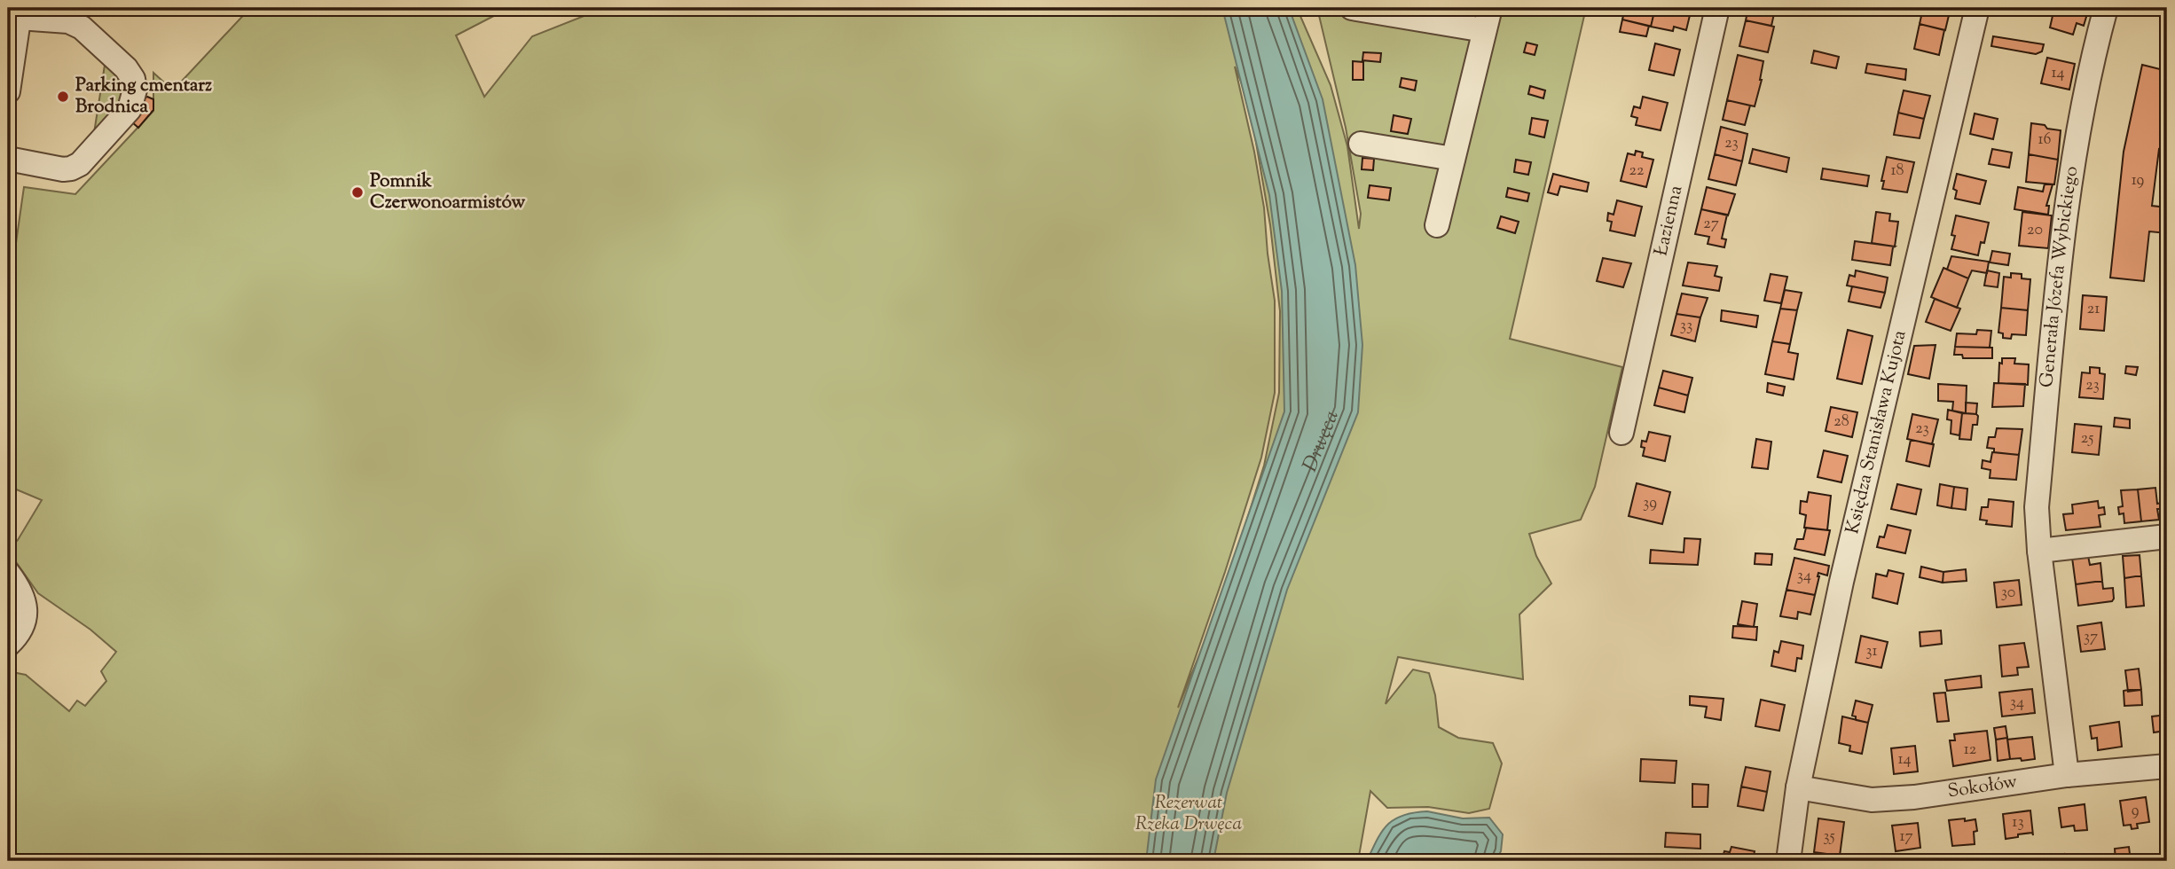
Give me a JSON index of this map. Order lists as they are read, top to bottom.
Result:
{
  "streets": {
    "street": [
      "Łazienna",
      "Generała Józefa Wybickiego",
      "Księdza Stanisława Kujota",
      "Sokołów"
    ]
  },
  "crossings": [
    ["Generała Józefa Wybickiego", "Sokołów"],
    ["Księdza Stanisława Kujota", "Sokołów"]
  ],
  "water": ["Drwęca"],
  "parks": ["Rezerwat Rzeka Drwęca"],
  "places": ["Parking cmentarz Brodnica", "Pomnik Czerwonoarmistów"],
  "house_numbers": [
    "14",
    "16",
    "23",
    "22",
    "18",
    "19",
    "27",
    "20",
    "21",
    "33",
    "23",
    "28",
    "23",
    "25",
    "39",
    "34",
    "30",
    "37",
    "31",
    "34",
    "12",
    "14",
    "9",
    "13",
    "35",
    "17"
  ]
}
